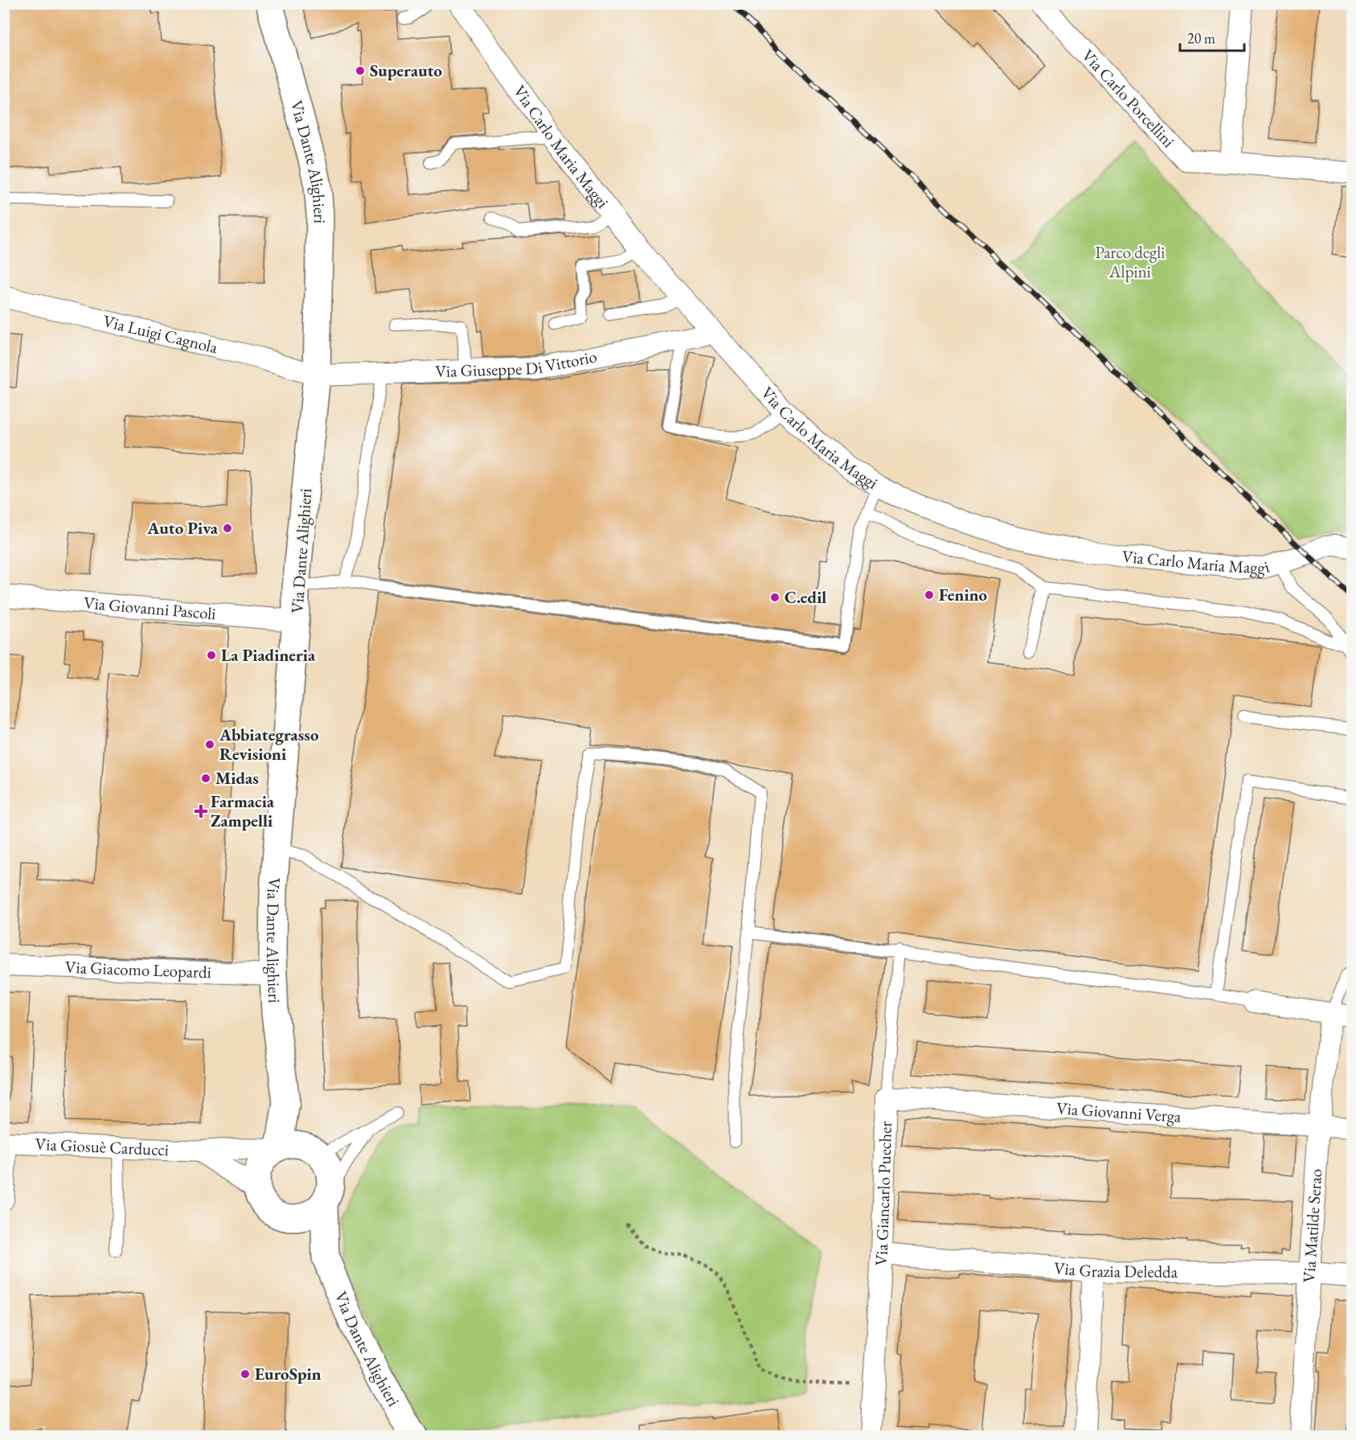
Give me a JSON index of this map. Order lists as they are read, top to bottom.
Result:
{
  "streets": {
    "main road": ["Via Dante Alighieri"],
    "street": [
      "Via Carlo Porcellini",
      "Via Carlo Maria Maggi",
      "Via Luigi Cagnola",
      "Via Giuseppe Di Vittorio",
      "Via Giovanni Pascoli",
      "Via Giacomo Leopardi",
      "Via Giovanni Verga",
      "Via Giosuè Carducci",
      "Via Giancarlo Puecher",
      "Via Matilde Serao",
      "Via Grazia Deledda"
    ]
  },
  "crossings": [
    ["Via Carlo Maria Maggi", "Via Giuseppe Di Vittorio"],
    ["Via Dante Alighieri", "Via Luigi Cagnola"],
    ["Via Dante Alighieri", "Via Giuseppe Di Vittorio"],
    ["Via Dante Alighieri", "Via Giovanni Pascoli"],
    ["Via Dante Alighieri", "Via Giacomo Leopardi"],
    ["Via Dante Alighieri", "Via Giosuè Carducci"],
    ["Via Luigi Cagnola", "Via Giuseppe Di Vittorio"],
    ["Via Giovanni Verga", "Via Giancarlo Puecher"],
    ["Via Giovanni Verga", "Via Matilde Serao"],
    ["Via Giancarlo Puecher", "Via Grazia Deledda"],
    ["Via Matilde Serao", "Via Grazia Deledda"]
  ],
  "parks": ["Parco degli Alpini"],
  "places": {
    "other": [
      "Superauto",
      "Auto Piva",
      "Fenino",
      "C.edil",
      "La Piadineria",
      "Abbiategrasso Revisioni",
      "Midas",
      "EuroSpin"
    ],
    "health": ["Farmacia Zampelli"]
  },
  "scale_bar": "20 m"
}
